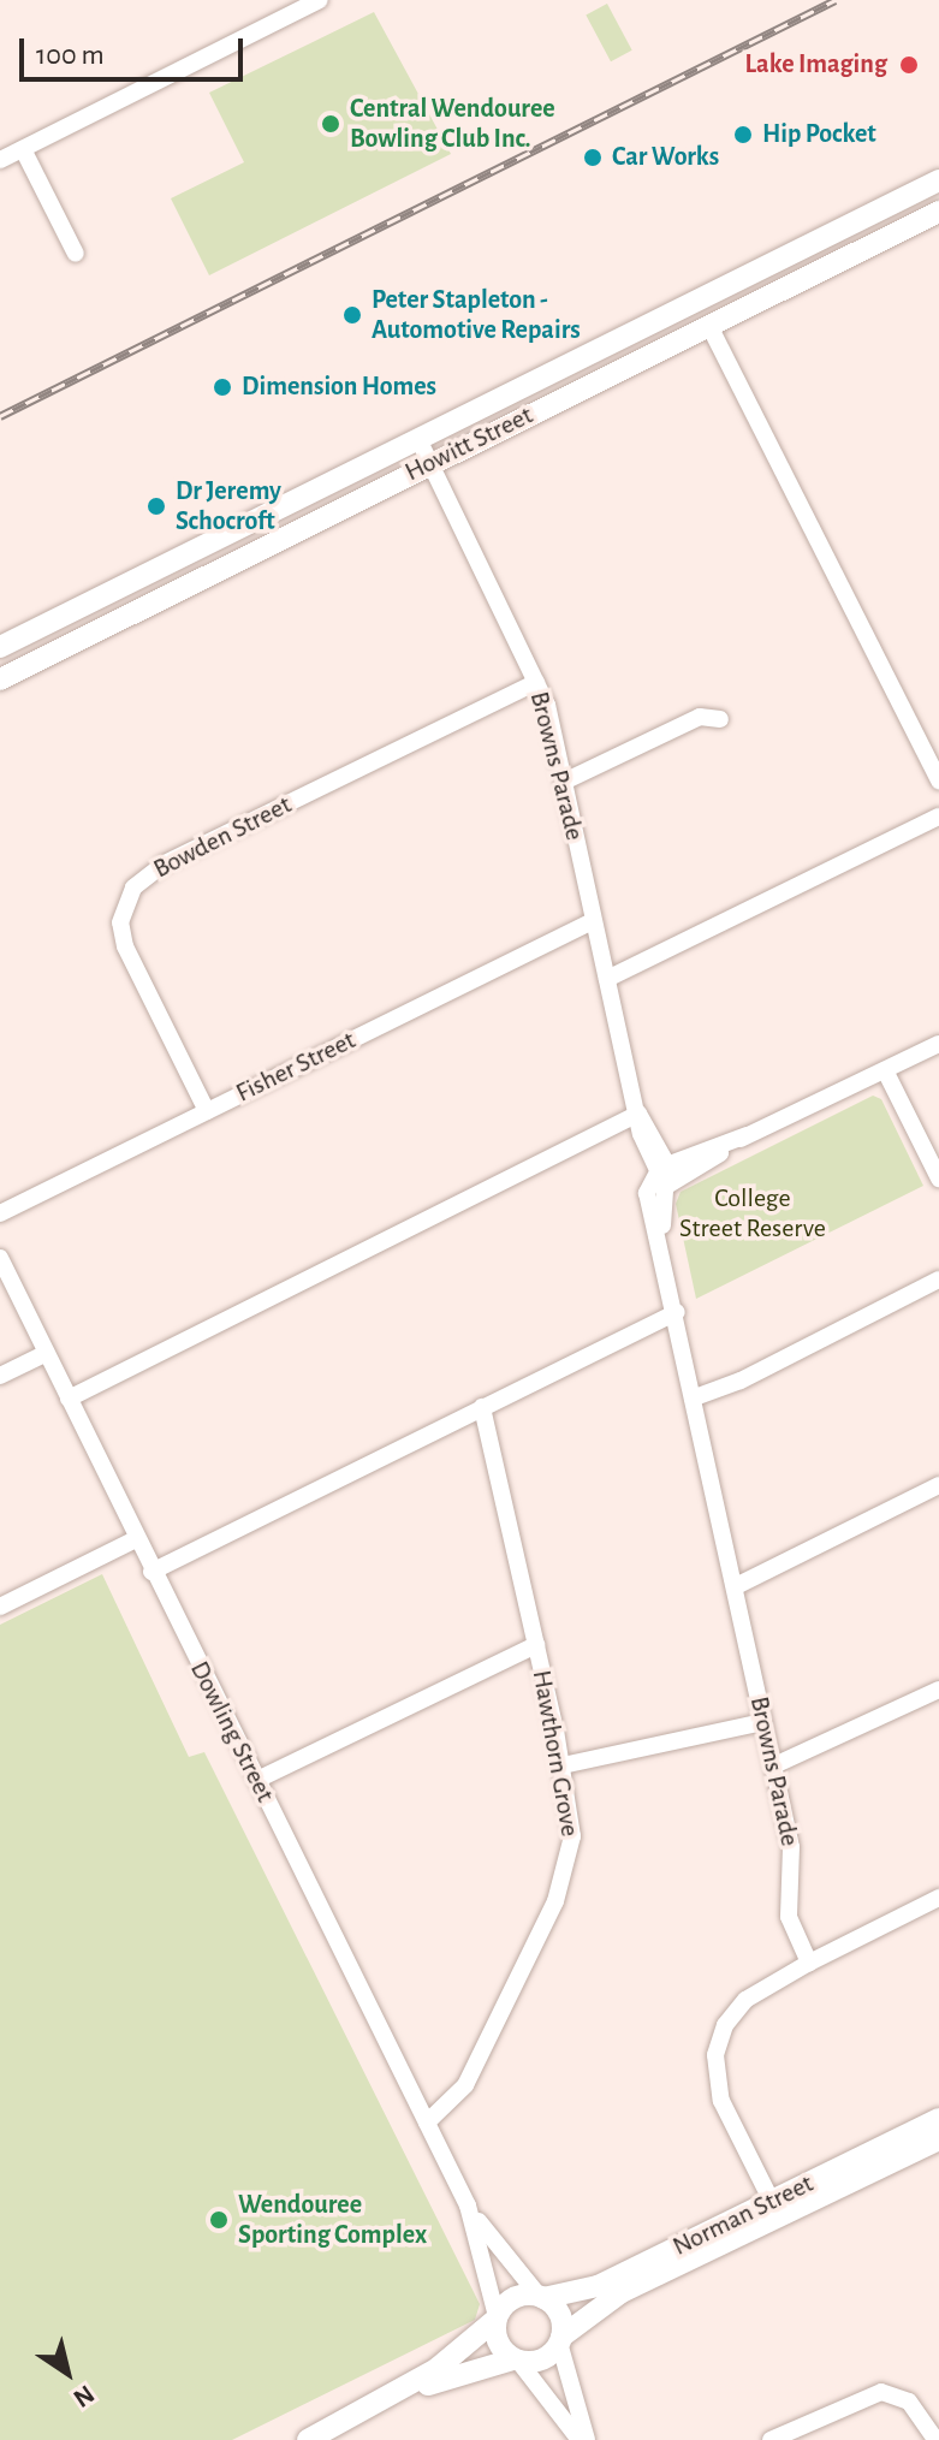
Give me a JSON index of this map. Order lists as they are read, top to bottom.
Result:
{
  "streets": {
    "main road": ["Howitt Street", "Norman Street"],
    "street": [
      "Browns Parade",
      "Bowden Street",
      "Fisher Street",
      "Dowling Street",
      "Hawthorn Grove"
    ]
  },
  "crossings": [
    ["Howitt Street", "Browns Parade"],
    ["Browns Parade", "Bowden Street"],
    ["Browns Parade", "Fisher Street"],
    ["Bowden Street", "Fisher Street"],
    ["Dowling Street", "Hawthorn Grove"],
    ["Dowling Street", "Norman Street"]
  ],
  "parks": ["College Street Reserve"],
  "places": [
    "Lake Imaging",
    "Central Wendouree Bowling Club Inc.",
    "Hip Pocket",
    "Car Works",
    "Peter Stapleton - Automotive Repairs",
    "Dimension Homes",
    "Dr Jeremy Schocroft",
    "Wendouree Sporting Complex"
  ],
  "scale_bar": "100 m",
  "north": "bottom right"
}
